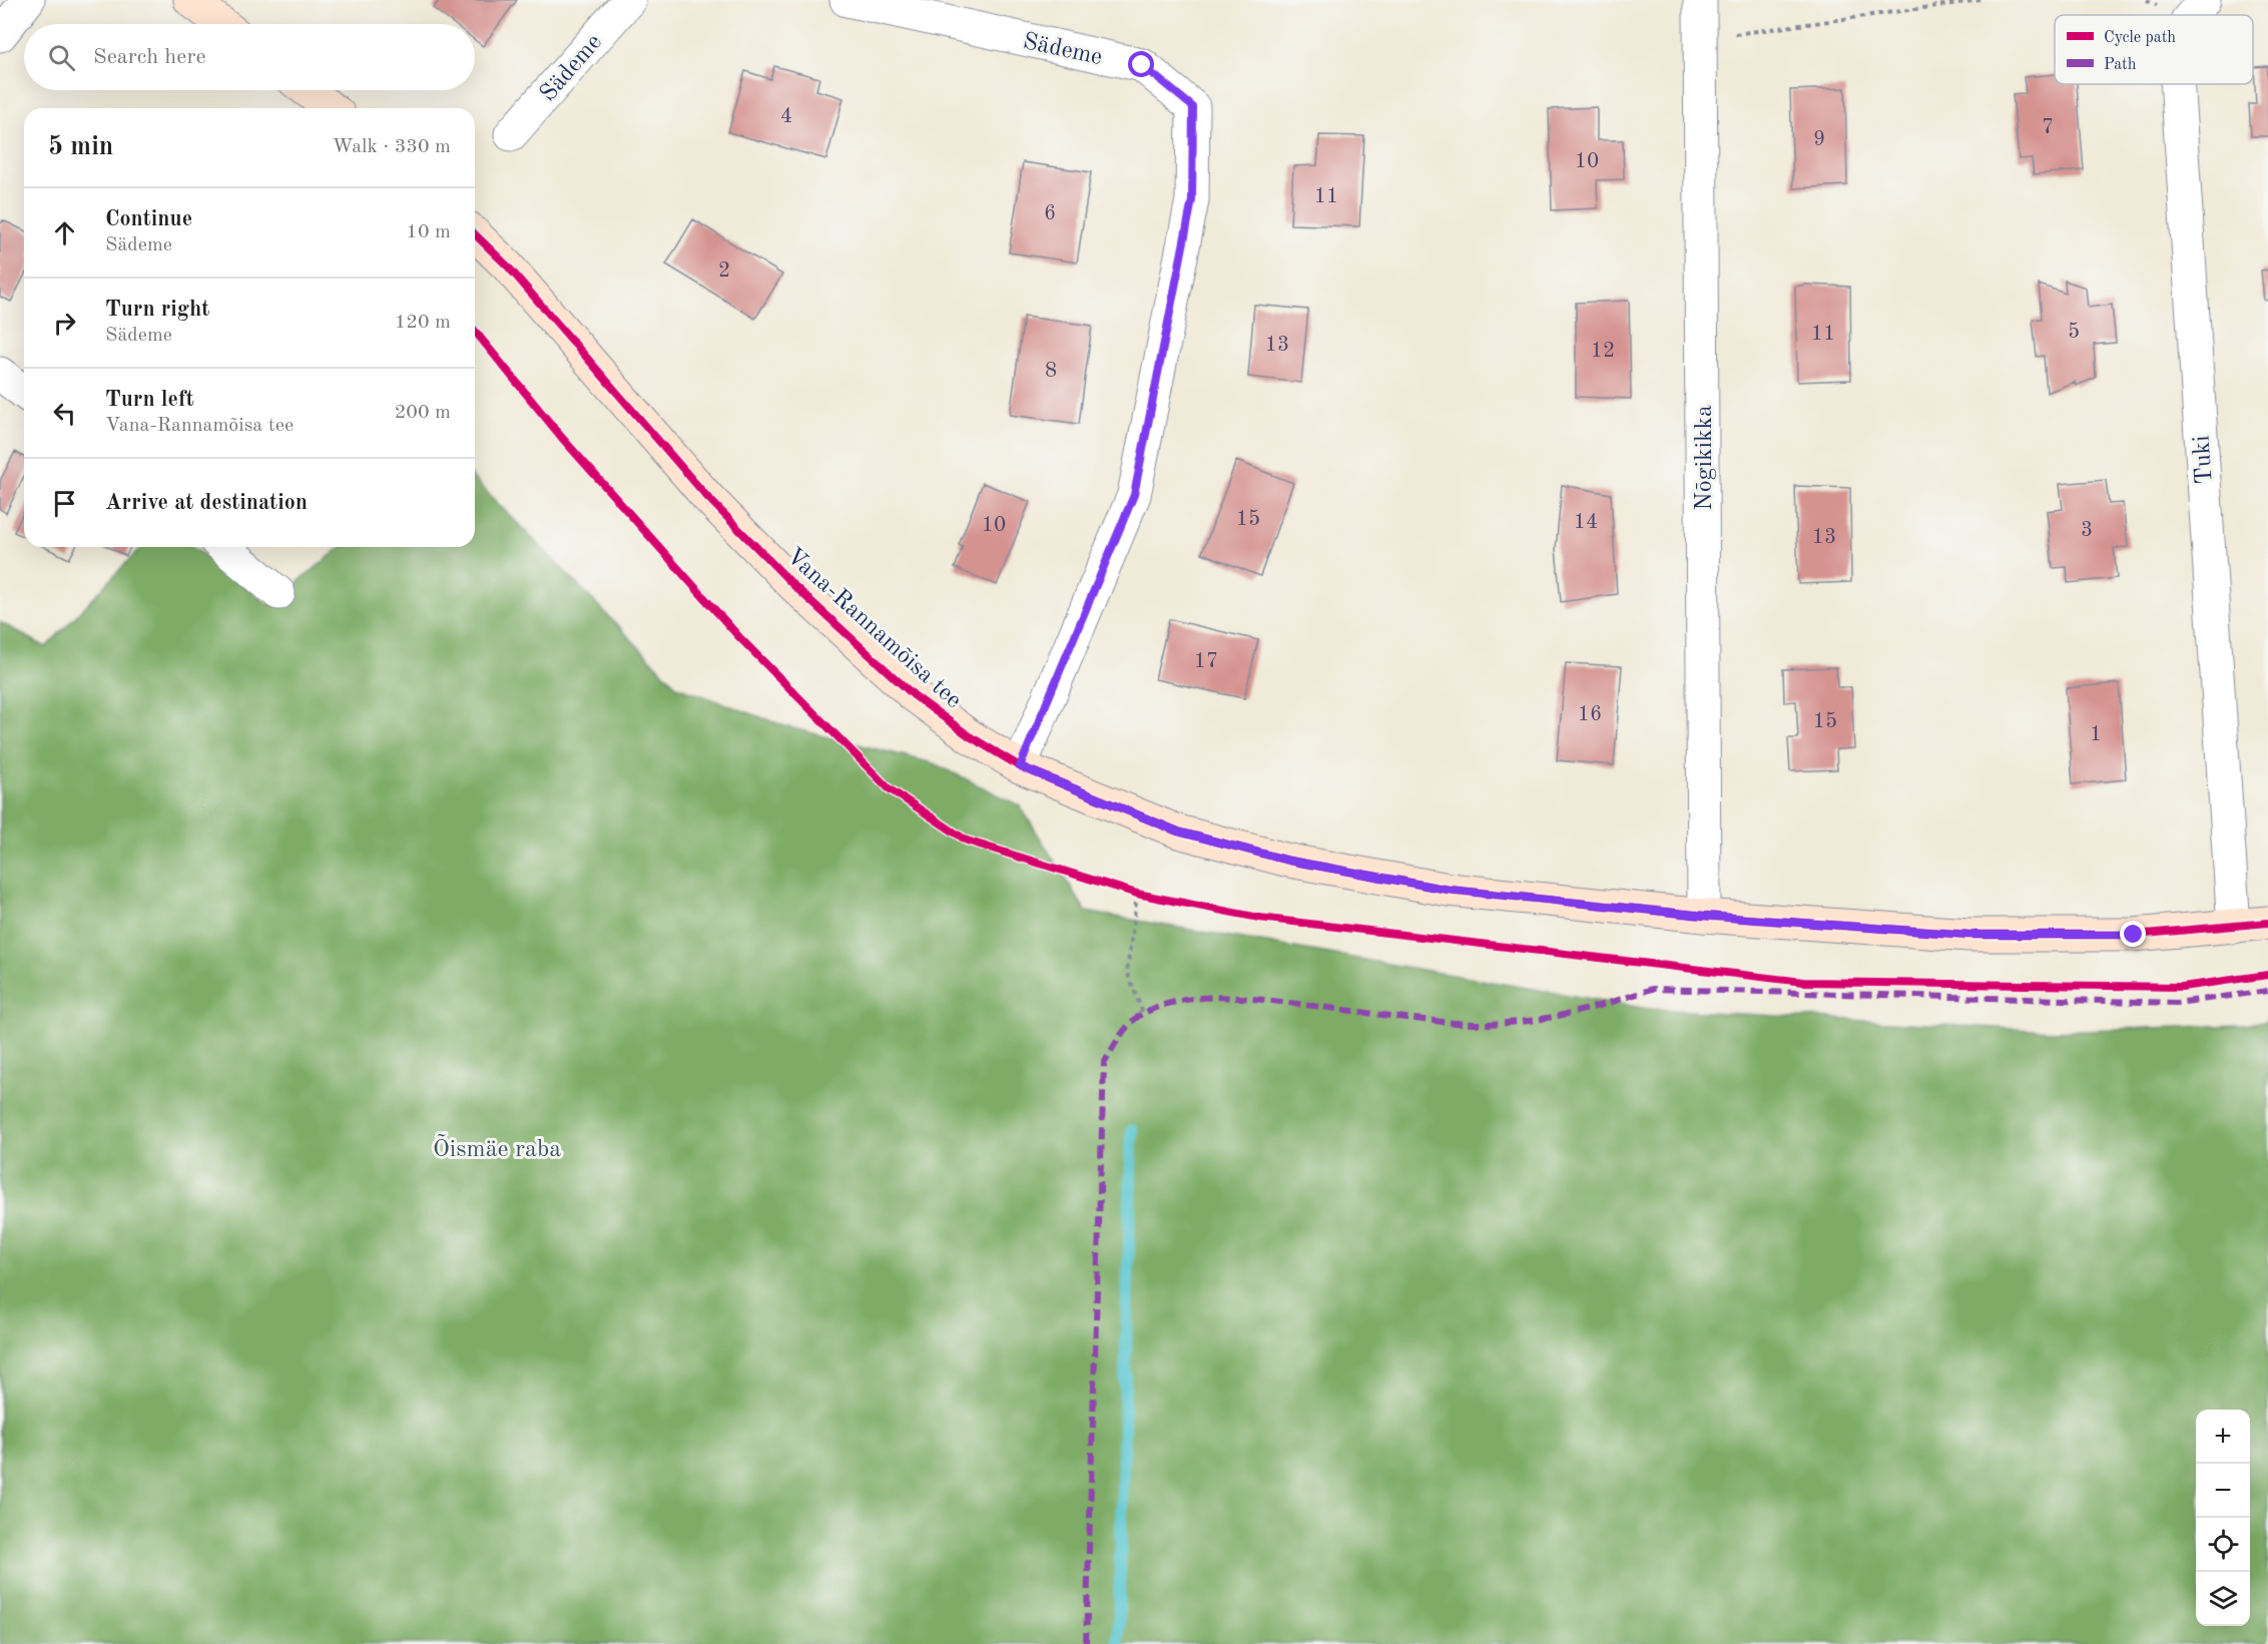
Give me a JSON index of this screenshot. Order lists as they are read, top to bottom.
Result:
{
  "streets": {
    "street": [
      "Sädeme",
      "Nõgikikka",
      "Tuki",
      "Vana-Rannamõisa tee"
    ]
  },
  "crossings": [
    ["Sädeme", "Vana-Rannamõisa tee"],
    ["Nõgikikka", "Vana-Rannamõisa tee"],
    ["Tuki", "Vana-Rannamõisa tee"]
  ],
  "parks": ["Õismäe raba"],
  "house_numbers": [
    "4",
    "7",
    "9",
    "10",
    "11",
    "6",
    "2",
    "5",
    "11",
    "13",
    "12",
    "8",
    "15",
    "14",
    "10",
    "3",
    "13",
    "17",
    "16",
    "15",
    "1"
  ],
  "legend": ["Cycle path", "Path"],
  "page": {
    "search": "Search here",
    "heading": ["5 min", "Walk · 330 m"],
    "list": [
      ["Continue", "Sädeme", "10 m"],
      ["Turn right", "Sädeme", "120 m"],
      ["Turn left", "Vana-Rannamõisa tee", "200 m"],
      "Arrive at destination"
    ],
    "map_buttons": ["+", "−"]
  }
}
